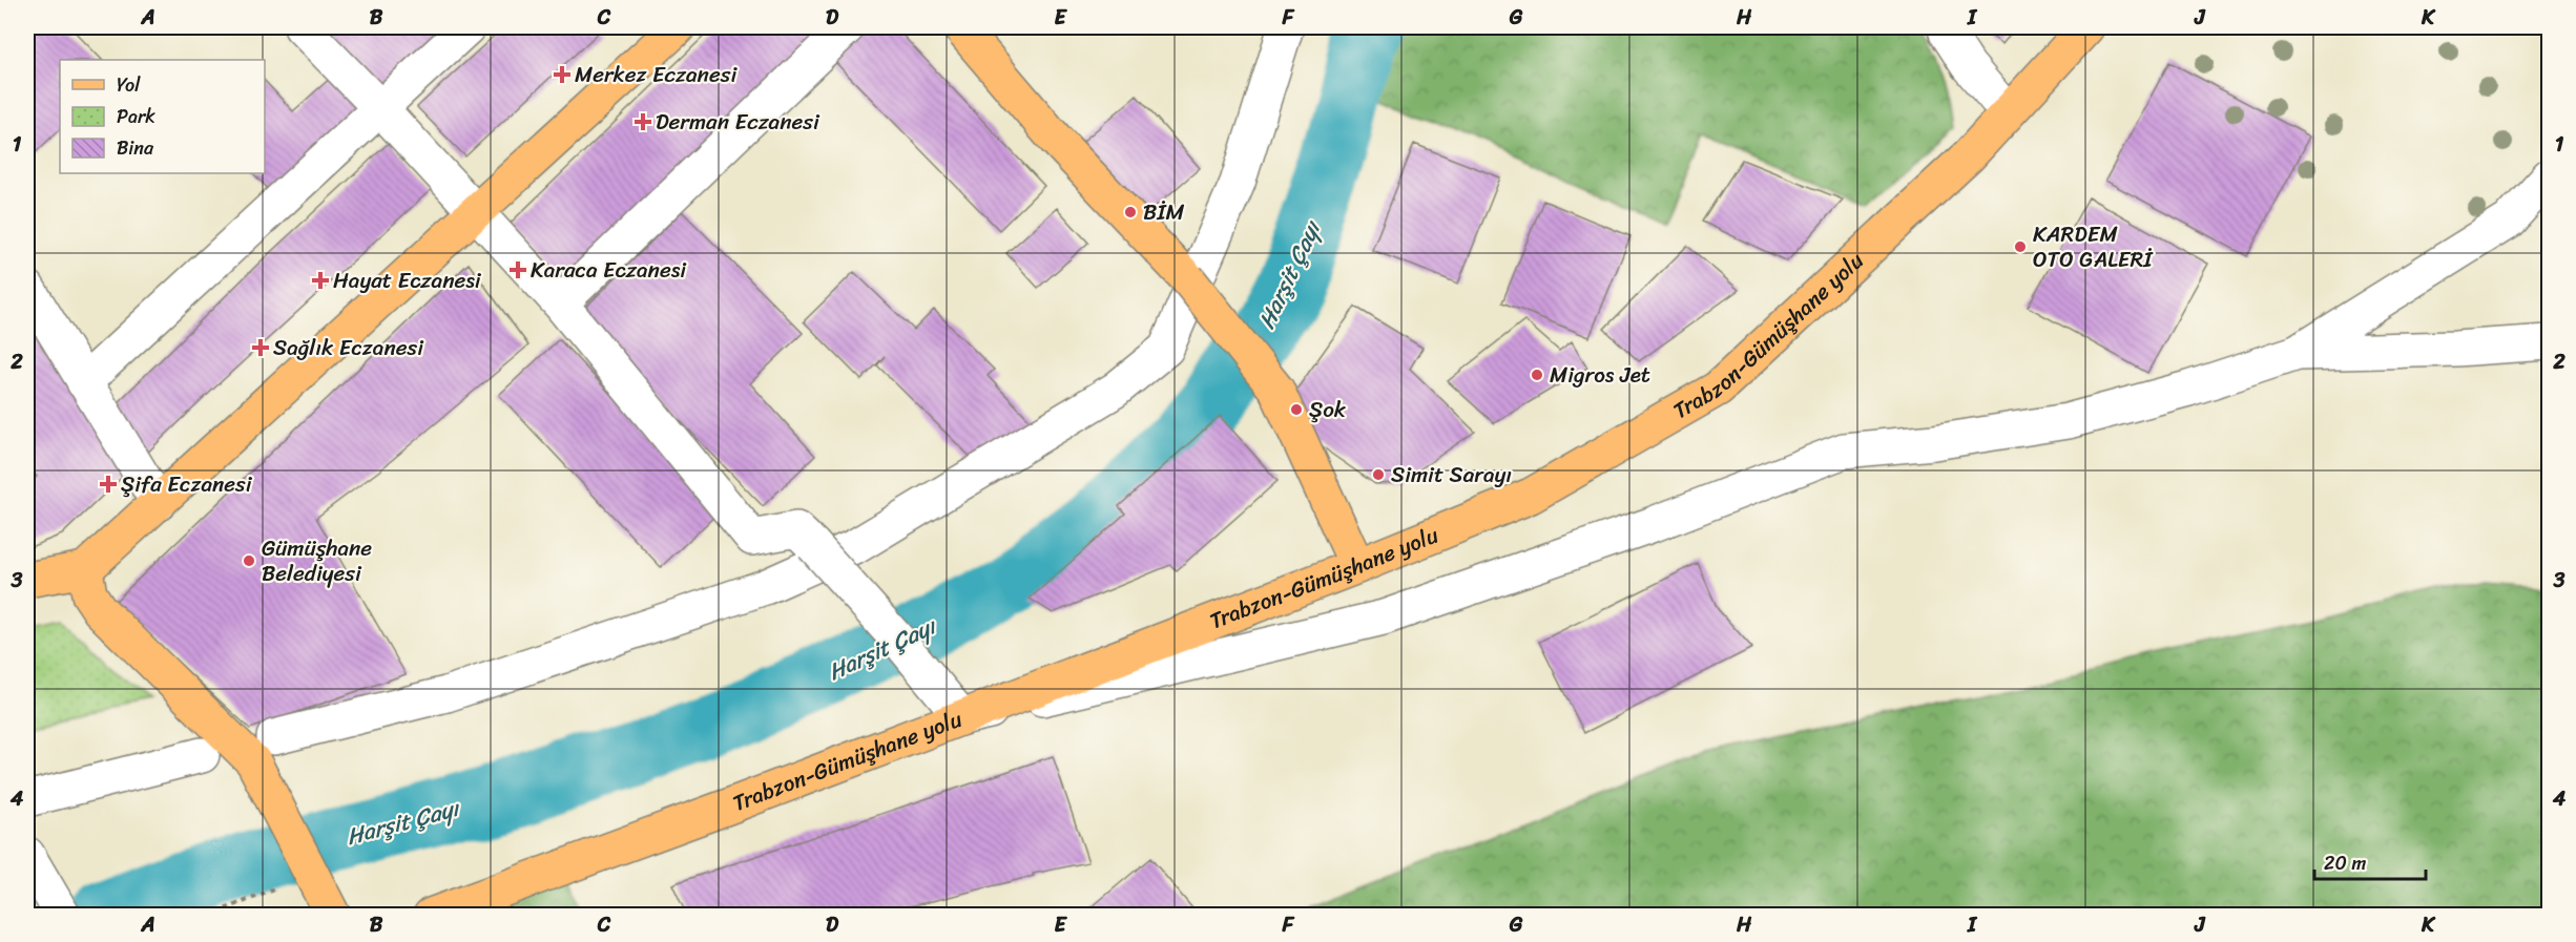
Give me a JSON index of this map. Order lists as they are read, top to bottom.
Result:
{
  "streets": {
    "main road": ["Trabzon-Gümüşhane yolu"]
  },
  "water": ["Harşit Çayı"],
  "places": {
    "health": [
      "Merkez Eczanesi",
      "Derman Eczanesi",
      "Karaca Eczanesi",
      "Hayat Eczanesi",
      "Sağlık Eczanesi",
      "Şifa Eczanesi"
    ],
    "other": [
      "BİM",
      "KARDEM OTO GALERİ",
      "Migros Jet",
      "Şok",
      "Simit Sarayı",
      "Gümüşhane Belediyesi"
    ]
  },
  "legend": ["Yol", "Park", "Bina"],
  "scale_bar": "20 m",
  "grid": {
    "columns": [
      "A",
      "B",
      "C",
      "D",
      "E",
      "F",
      "G",
      "H",
      "I",
      "J",
      "K"
    ],
    "rows": [
      "1",
      "2",
      "3",
      "4"
    ]
  }
}
